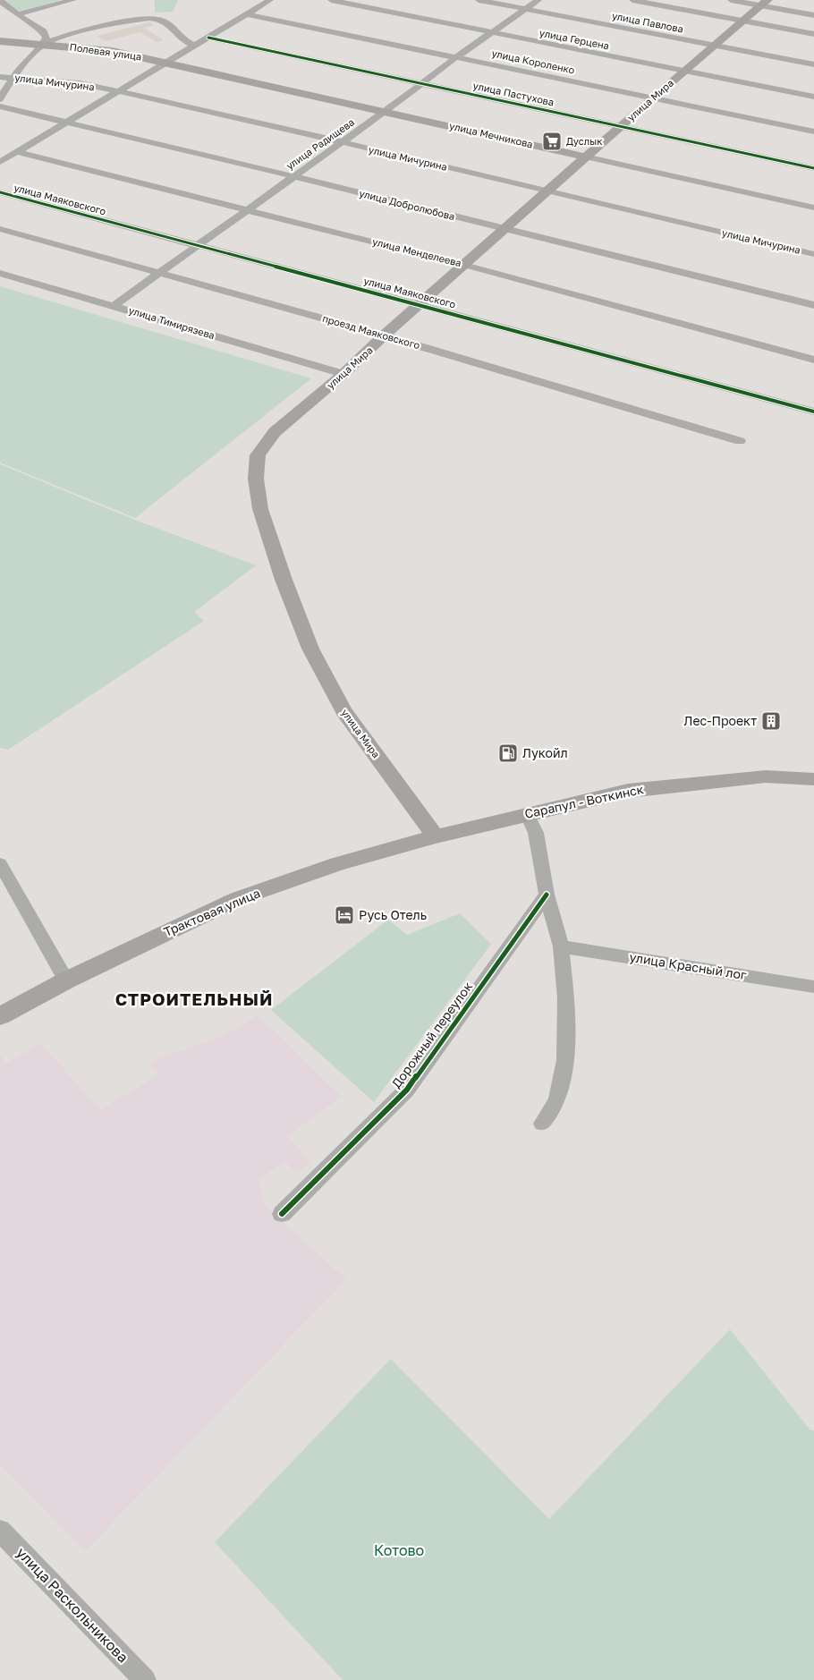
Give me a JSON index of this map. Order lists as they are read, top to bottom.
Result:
{
  "streets": {
    "main road": [
      "Полевая улица",
      "улица Мира",
      "улица Мечникова",
      "Сарапул - Воткинск",
      "Трактовая улица"
    ],
    "street": [
      "улица Павлова",
      "улица Герцена",
      "улица Короленко",
      "улица Мичурина",
      "улица Пастухова",
      "улица Радищева",
      "улица Маяковского",
      "улица Добролюбова",
      "улица Менделеева",
      "улица Тимирязева",
      "проезд Маяковского",
      "улица Красный лог",
      "Дорожный переулок",
      "улица Раскольникова"
    ]
  },
  "crossings": [
    ["улица Павлова", "улица Мира"],
    ["улица Павлова", "улица Радищева"],
    ["улица Герцена", "улица Мира"],
    ["улица Герцена", "улица Радищева"],
    ["Полевая улица", "улица Мечникова"],
    ["улица Короленко", "улица Мира"],
    ["улица Короленко", "улица Радищева"],
    ["улица Мичурина", "улица Мира"],
    ["улица Мичурина", "улица Радищева"],
    ["улица Пастухова", "улица Мира"],
    ["улица Пастухова", "улица Радищева"],
    ["улица Мира", "улица Мечникова"],
    ["улица Мира", "улица Маяковского"],
    ["улица Мира", "улица Добролюбова"],
    ["улица Мира", "улица Менделеева"],
    ["улица Мира", "улица Тимирязева"],
    ["улица Мира", "проезд Маяковского"],
    ["улица Мира", "Сарапул - Воткинск"],
    ["улица Мира", "Трактовая улица"],
    ["улица Мечникова", "улица Радищева"],
    ["улица Радищева", "улица Маяковского"],
    ["улица Радищева", "улица Добролюбова"],
    ["улица Радищева", "улица Менделеева"],
    ["улица Радищева", "улица Тимирязева"],
    ["улица Радищева", "проезд Маяковского"],
    ["Сарапул - Воткинск", "Трактовая улица"]
  ],
  "districts": ["СТРОИТЕЛЬНЫЙ"],
  "parks": ["Котово"],
  "places": {
    "supermarket": ["Дуслык"],
    "building": ["Лес-Проект"],
    "fuel station": ["Лукойл"],
    "hotel": ["Русь Отель"]
  }
}
